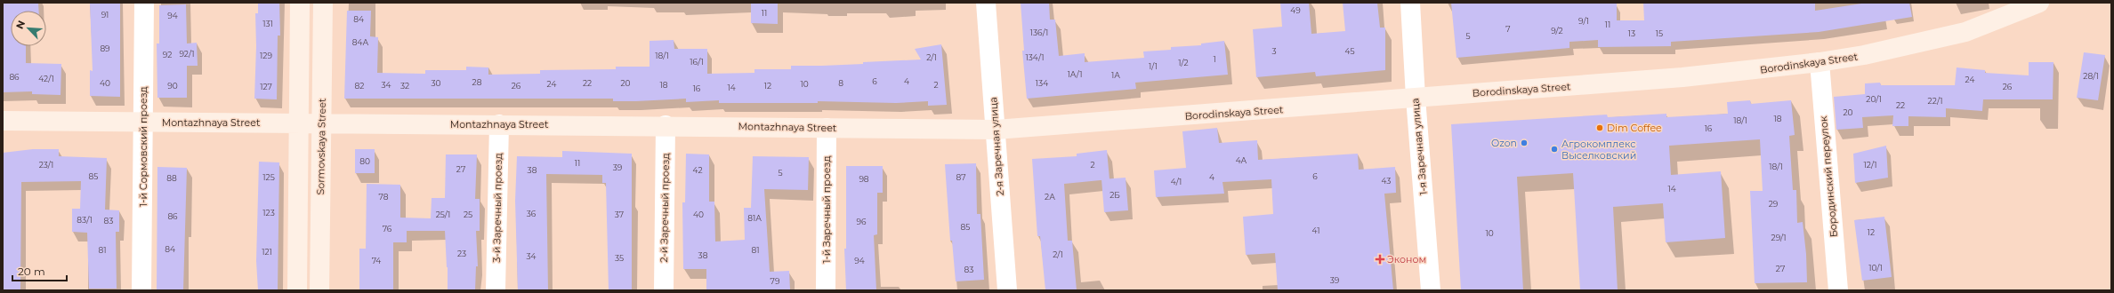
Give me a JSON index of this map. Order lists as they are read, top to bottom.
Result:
{
  "streets": {
    "main road": ["Borodinskaya Street", "Montazhnaya Street", "Sormovskaya Street"],
    "street": [
      "1-й Сормовский проезд",
      "2-я Заречная улица",
      "1-я Заречная улица",
      "Бородинский переулок",
      "3-й Заречный проезд",
      "2-й Заречный проезд",
      "1-й Заречный проезд"
    ]
  },
  "crossings": [
    ["Borodinskaya Street", "Montazhnaya Street"],
    ["Borodinskaya Street", "2-я Заречная улица"],
    ["Borodinskaya Street", "1-я Заречная улица"],
    ["Borodinskaya Street", "Бородинский переулок"],
    ["Montazhnaya Street", "1-й Сормовский проезд"],
    ["Montazhnaya Street", "Sormovskaya Street"],
    ["Montazhnaya Street", "2-я Заречная улица"],
    ["Montazhnaya Street", "3-й Заречный проезд"],
    ["Montazhnaya Street", "2-й Заречный проезд"],
    ["Montazhnaya Street", "1-й Заречный проезд"]
  ],
  "places": {
    "other": ["Dim Coffee", "Ozon", "Агрокомплекс Выселковский"],
    "health": ["Эконом"]
  },
  "house_numbers": [
    "49",
    "11",
    "91",
    "94",
    "84",
    "9/1",
    "131",
    "11",
    "7",
    "9/2",
    "136/1",
    "13",
    "15",
    "5",
    "84А",
    "89",
    "3",
    "45",
    "92/1",
    "92",
    "129",
    "18/1",
    "2/1",
    "134/1",
    "1",
    "16/1",
    "1/2",
    "1/1",
    "1А/1",
    "1А",
    "28/1",
    "86",
    "42/1",
    "24",
    "6",
    "4",
    "28",
    "40",
    "30",
    "22",
    "20",
    "8",
    "134",
    "24",
    "10",
    "34",
    "18",
    "2",
    "90",
    "82",
    "32",
    "26",
    "12",
    "127",
    "26",
    "14",
    "16",
    "20/1",
    "22/1",
    "22",
    "20",
    "18",
    "18/1",
    "16",
    "4А",
    "80",
    "11",
    "23/1",
    "2",
    "12/1",
    "18/1",
    "39",
    "27",
    "38",
    "42",
    "5",
    "85",
    "6",
    "125",
    "87",
    "4",
    "88",
    "98",
    "43",
    "4/1",
    "14",
    "2Б",
    "78",
    "2А",
    "29",
    "123",
    "36",
    "25/1",
    "25",
    "37",
    "40",
    "86",
    "81А",
    "83/1",
    "83",
    "96",
    "85",
    "76",
    "41",
    "12",
    "10",
    "29/1",
    "84",
    "81",
    "81",
    "121",
    "23",
    "2/1",
    "38",
    "34",
    "35",
    "74",
    "94",
    "10/1",
    "27",
    "83",
    "39",
    "79"
  ],
  "scale_bar": "20 m",
  "north": "top left"
}
